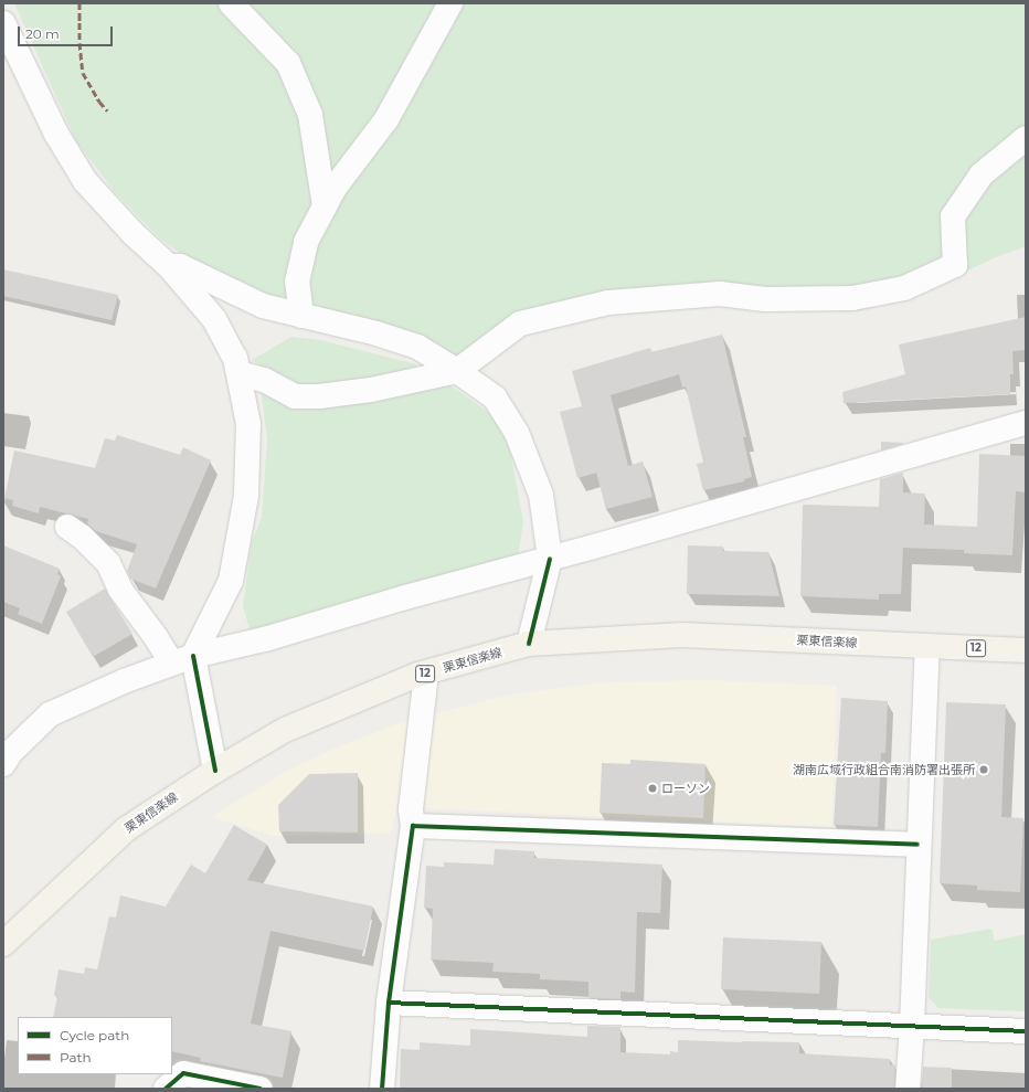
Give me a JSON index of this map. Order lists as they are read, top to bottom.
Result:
{
  "streets": {
    "main road": ["栗東信楽線", "12"]
  },
  "places": ["湖南広域行政組合南消防署出張所", "ローソン"],
  "legend": ["Cycle path", "Path"],
  "scale_bar": "20 m"
}
